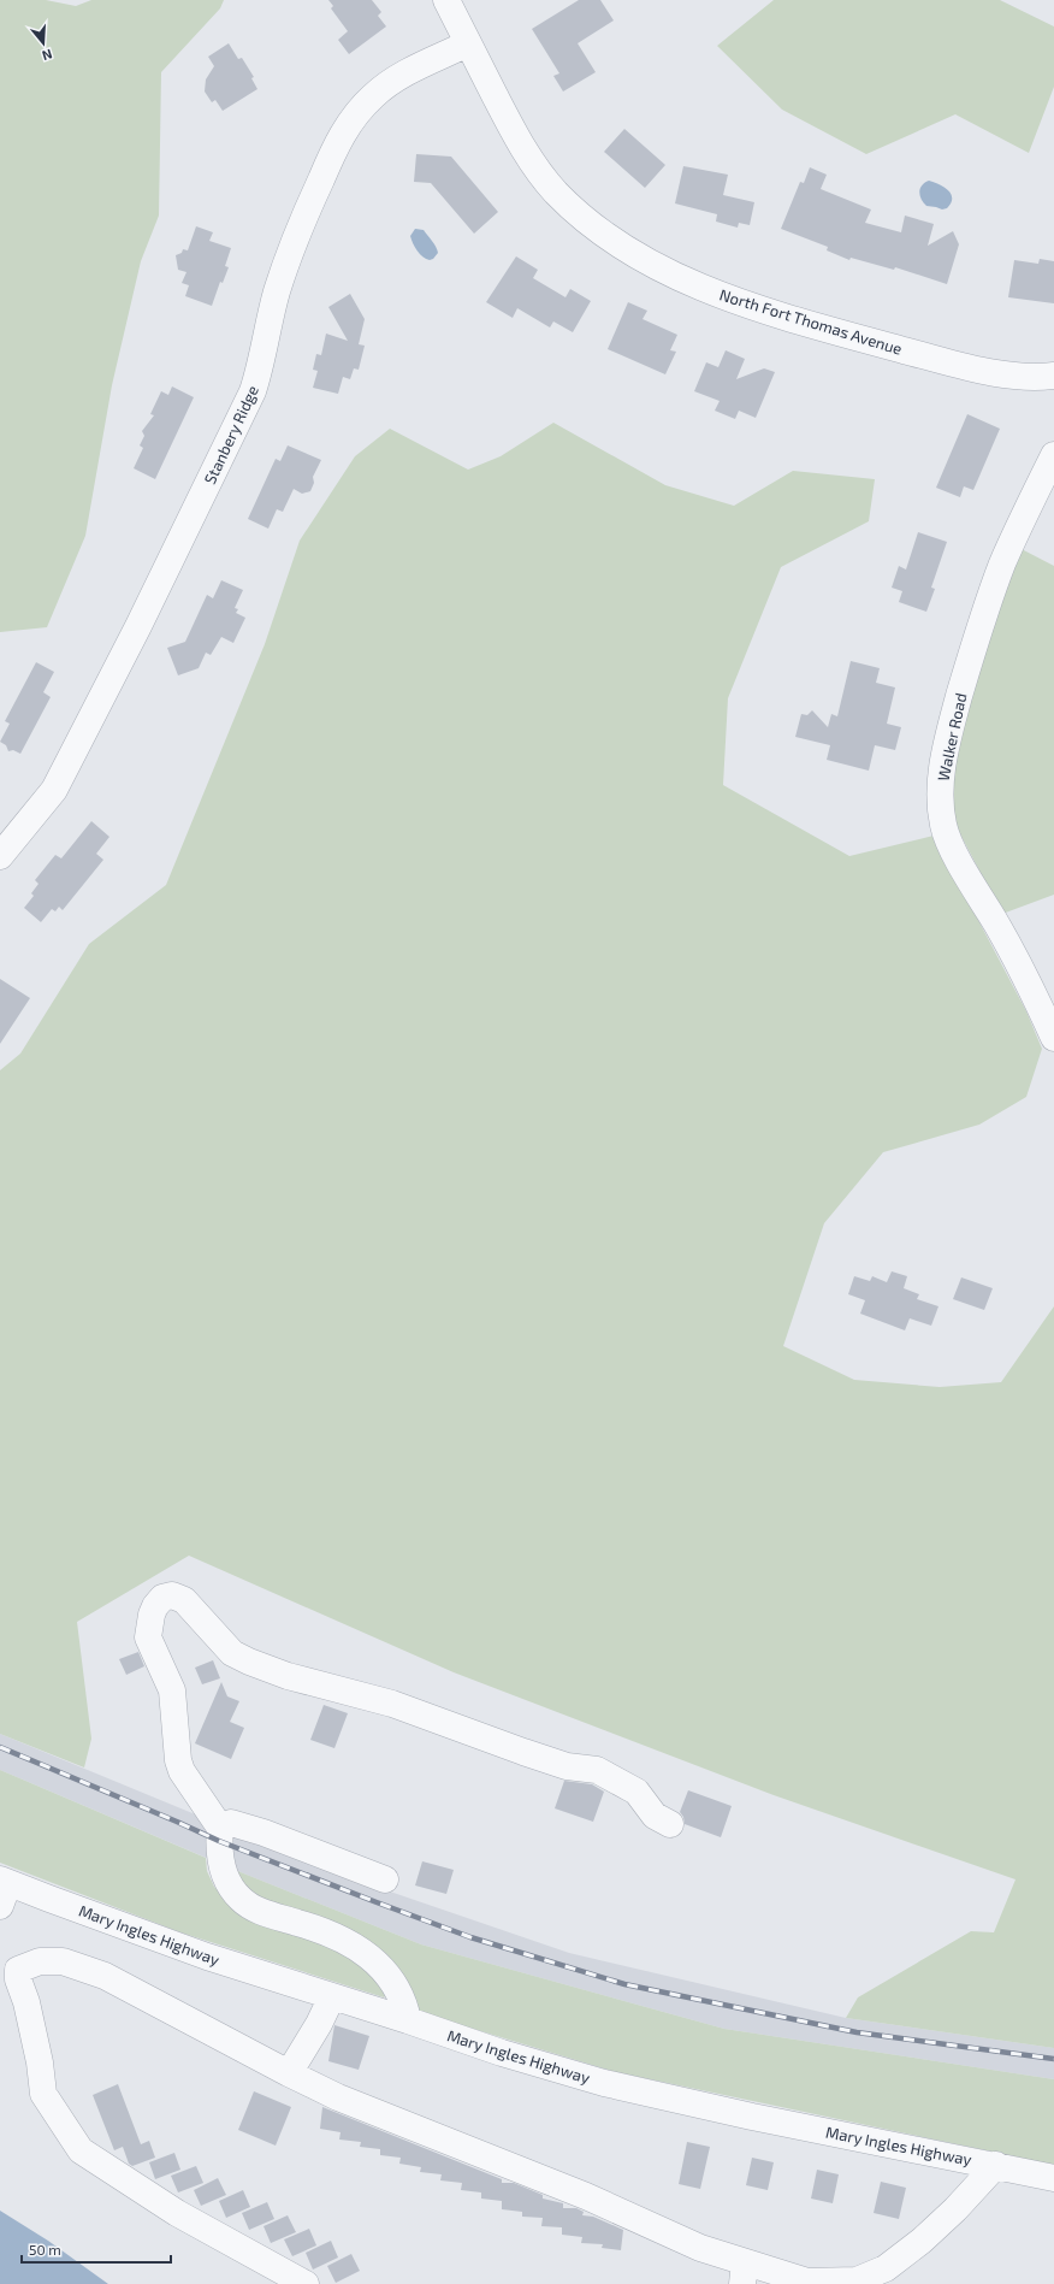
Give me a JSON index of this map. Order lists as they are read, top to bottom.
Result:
{
  "streets": {
    "street": [
      "North Fort Thomas Avenue",
      "Stanbery Ridge",
      "Walker Road",
      "Mary Ingles Highway"
    ]
  },
  "crossings": [
    ["North Fort Thomas Avenue", "Stanbery Ridge"]
  ],
  "scale_bar": "50 m",
  "north": "bottom"
}
